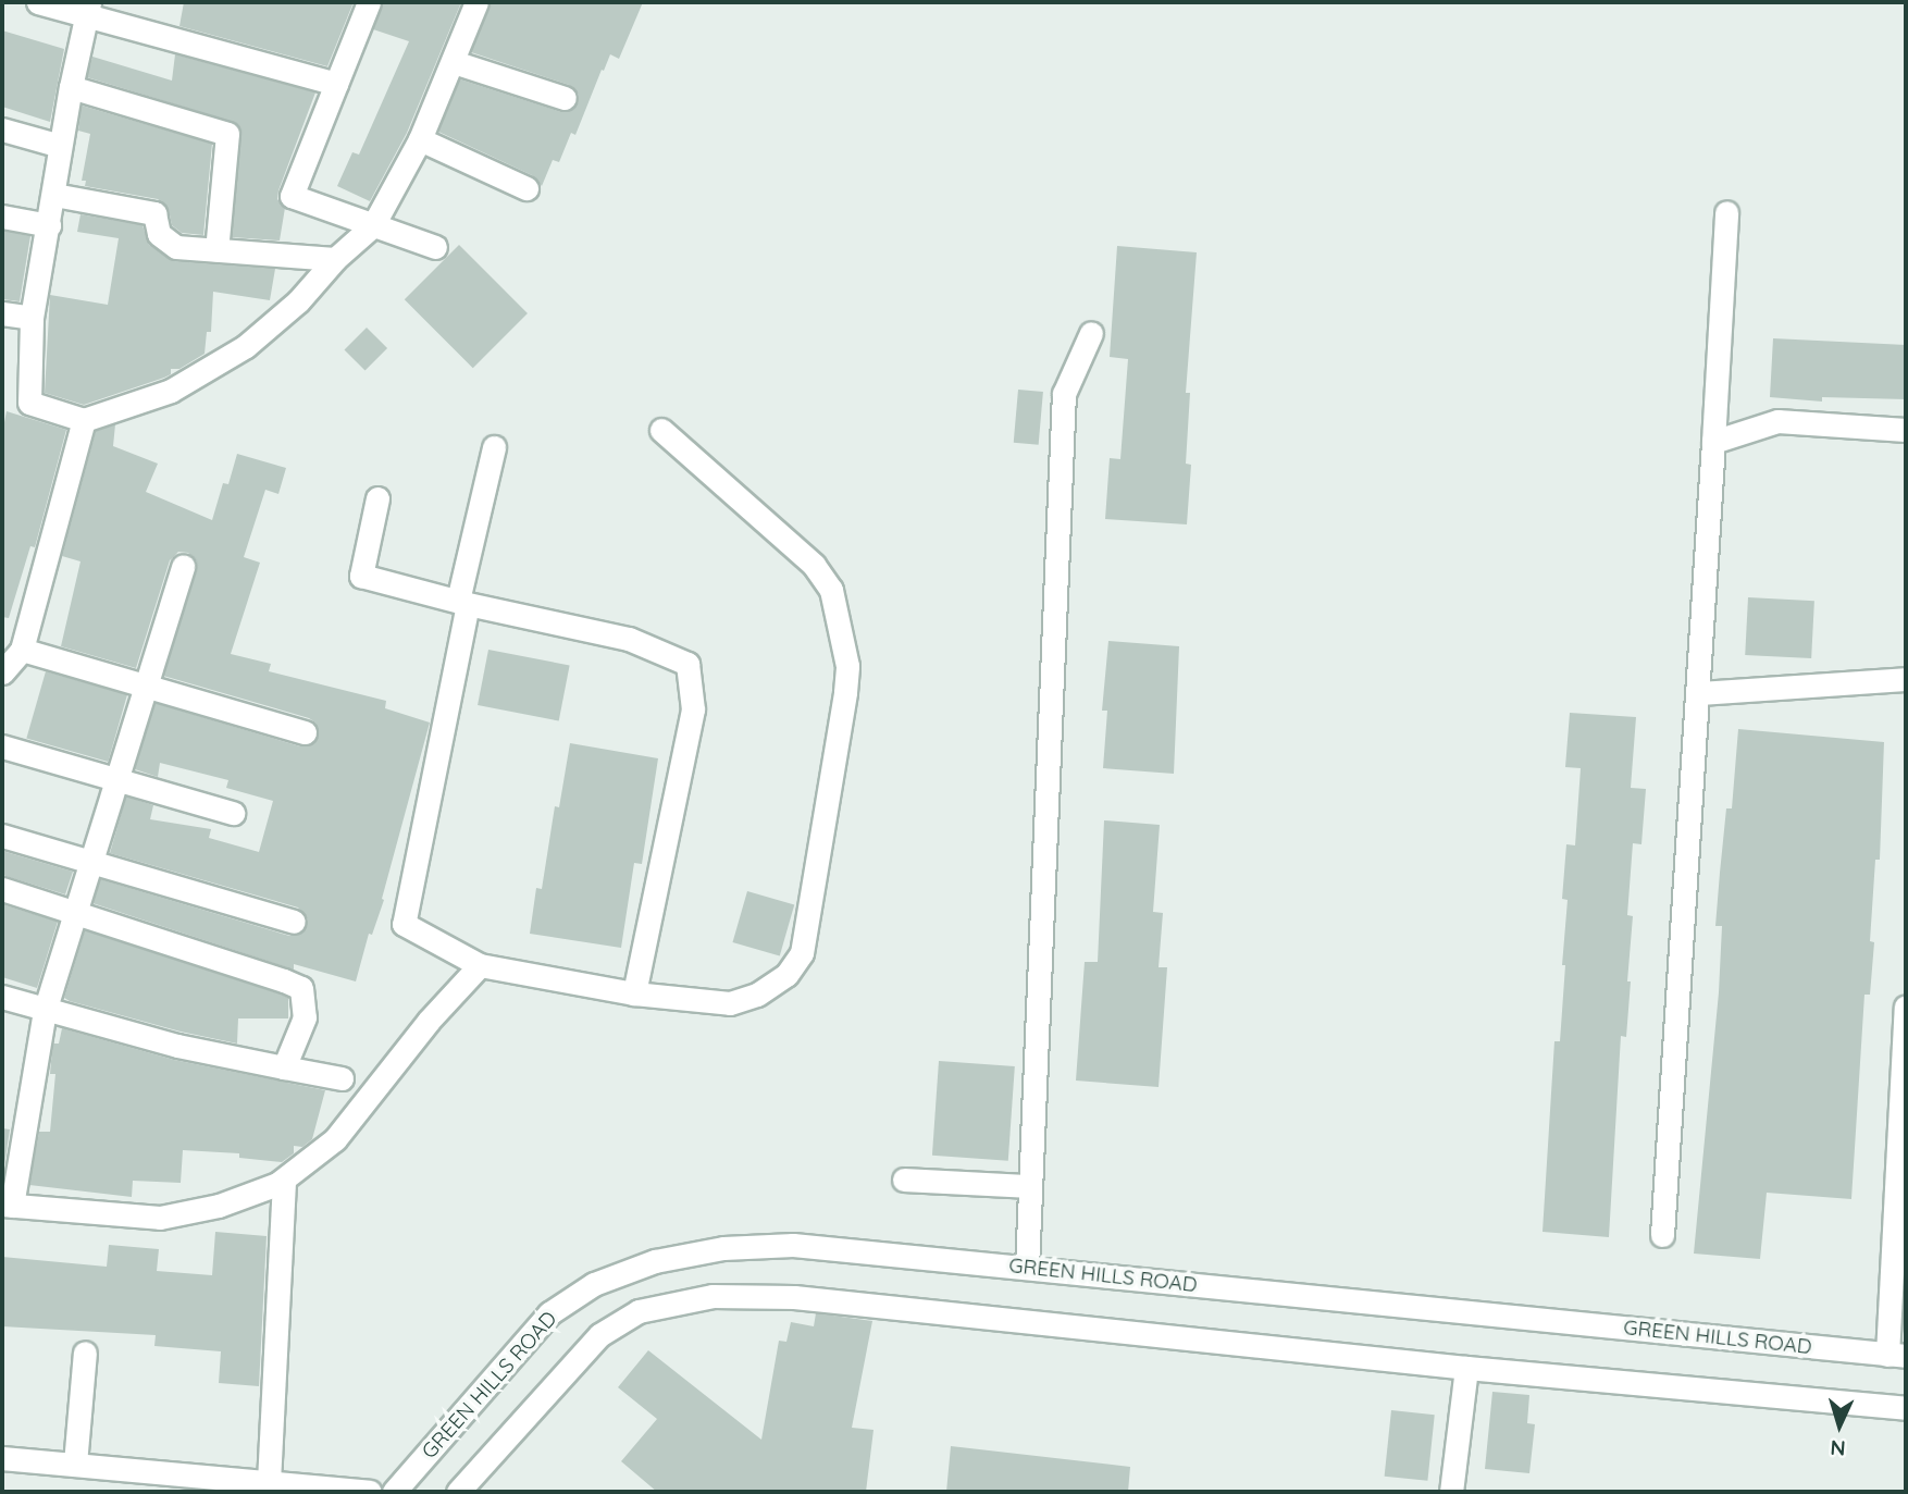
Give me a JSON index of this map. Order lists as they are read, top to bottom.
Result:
{
  "streets": {
    "street": ["GREEN HILLS ROAD"]
  },
  "north": "bottom"
}
